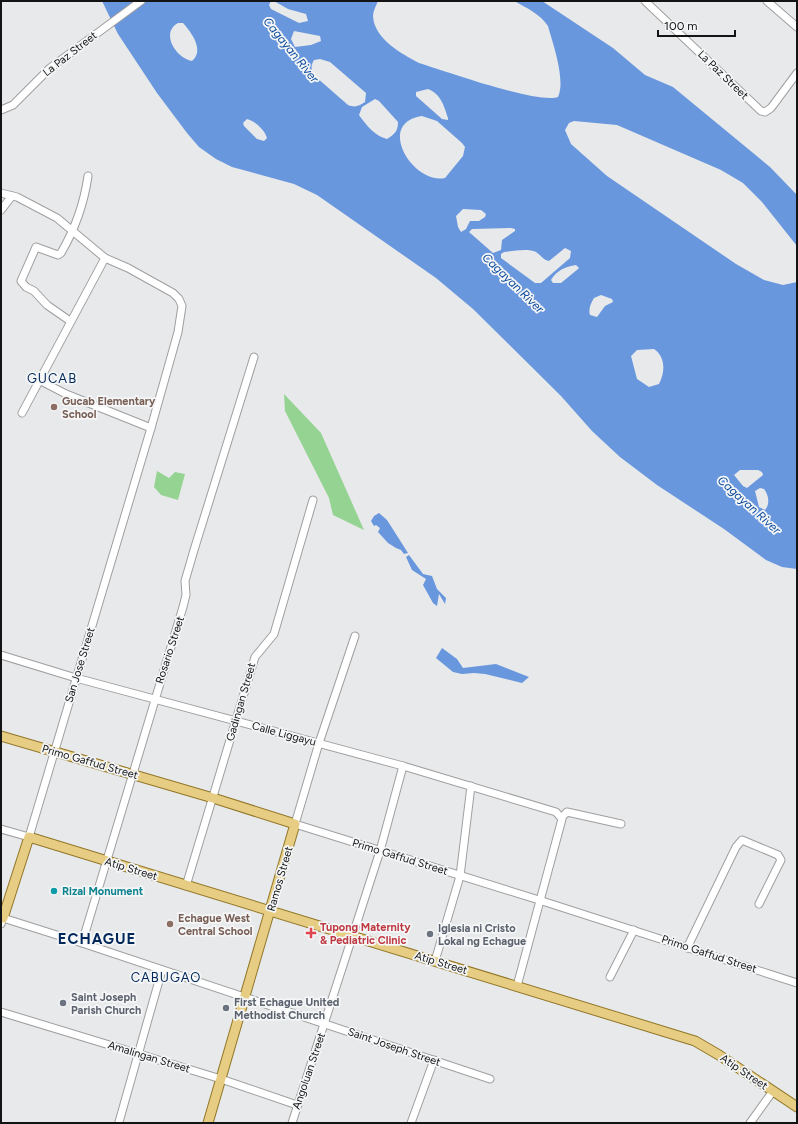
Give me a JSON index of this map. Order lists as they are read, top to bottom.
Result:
{
  "streets": {
    "main road": [
      "San Jose Street",
      "Primo Gaffud Street",
      "Atip Street",
      "Ramos Street"
    ],
    "street": [
      "La Paz Street",
      "Rosario Street",
      "Gadingan Street",
      "Calle Liggayu",
      "Saint Joseph Street",
      "Amalingan Street",
      "Angoluan Street"
    ]
  },
  "crossings": [
    ["Rosario Street", "Calle Liggayu"],
    ["Rosario Street", "Primo Gaffud Street"],
    ["Rosario Street", "Atip Street"],
    ["Rosario Street", "Saint Joseph Street"],
    ["San Jose Street", "Calle Liggayu"],
    ["San Jose Street", "Primo Gaffud Street"],
    ["San Jose Street", "Atip Street"],
    ["San Jose Street", "Saint Joseph Street"],
    ["Gadingan Street", "Calle Liggayu"],
    ["Gadingan Street", "Primo Gaffud Street"],
    ["Gadingan Street", "Atip Street"],
    ["Calle Liggayu", "Ramos Street"],
    ["Calle Liggayu", "Angoluan Street"],
    ["Primo Gaffud Street", "Ramos Street"],
    ["Primo Gaffud Street", "Angoluan Street"],
    ["Atip Street", "Ramos Street"],
    ["Atip Street", "Angoluan Street"],
    ["Ramos Street", "Saint Joseph Street"],
    ["Ramos Street", "Amalingan Street"],
    ["Saint Joseph Street", "Angoluan Street"],
    ["Amalingan Street", "Angoluan Street"]
  ],
  "districts": ["GUCAB", "ECHAGUE", "CABUGAO"],
  "water": ["Cagayan River"],
  "places": {
    "other": [
      "Gucab Elementary School",
      "Rizal Monument",
      "Echague West Central School",
      "Iglesia ni Cristo Lokal ng Echague",
      "Saint Joseph Parish Church",
      "First Echague United Methodist Church"
    ],
    "health": ["Tupong Maternity & Pediatric Clinic"]
  },
  "scale_bar": "100 m"
}
